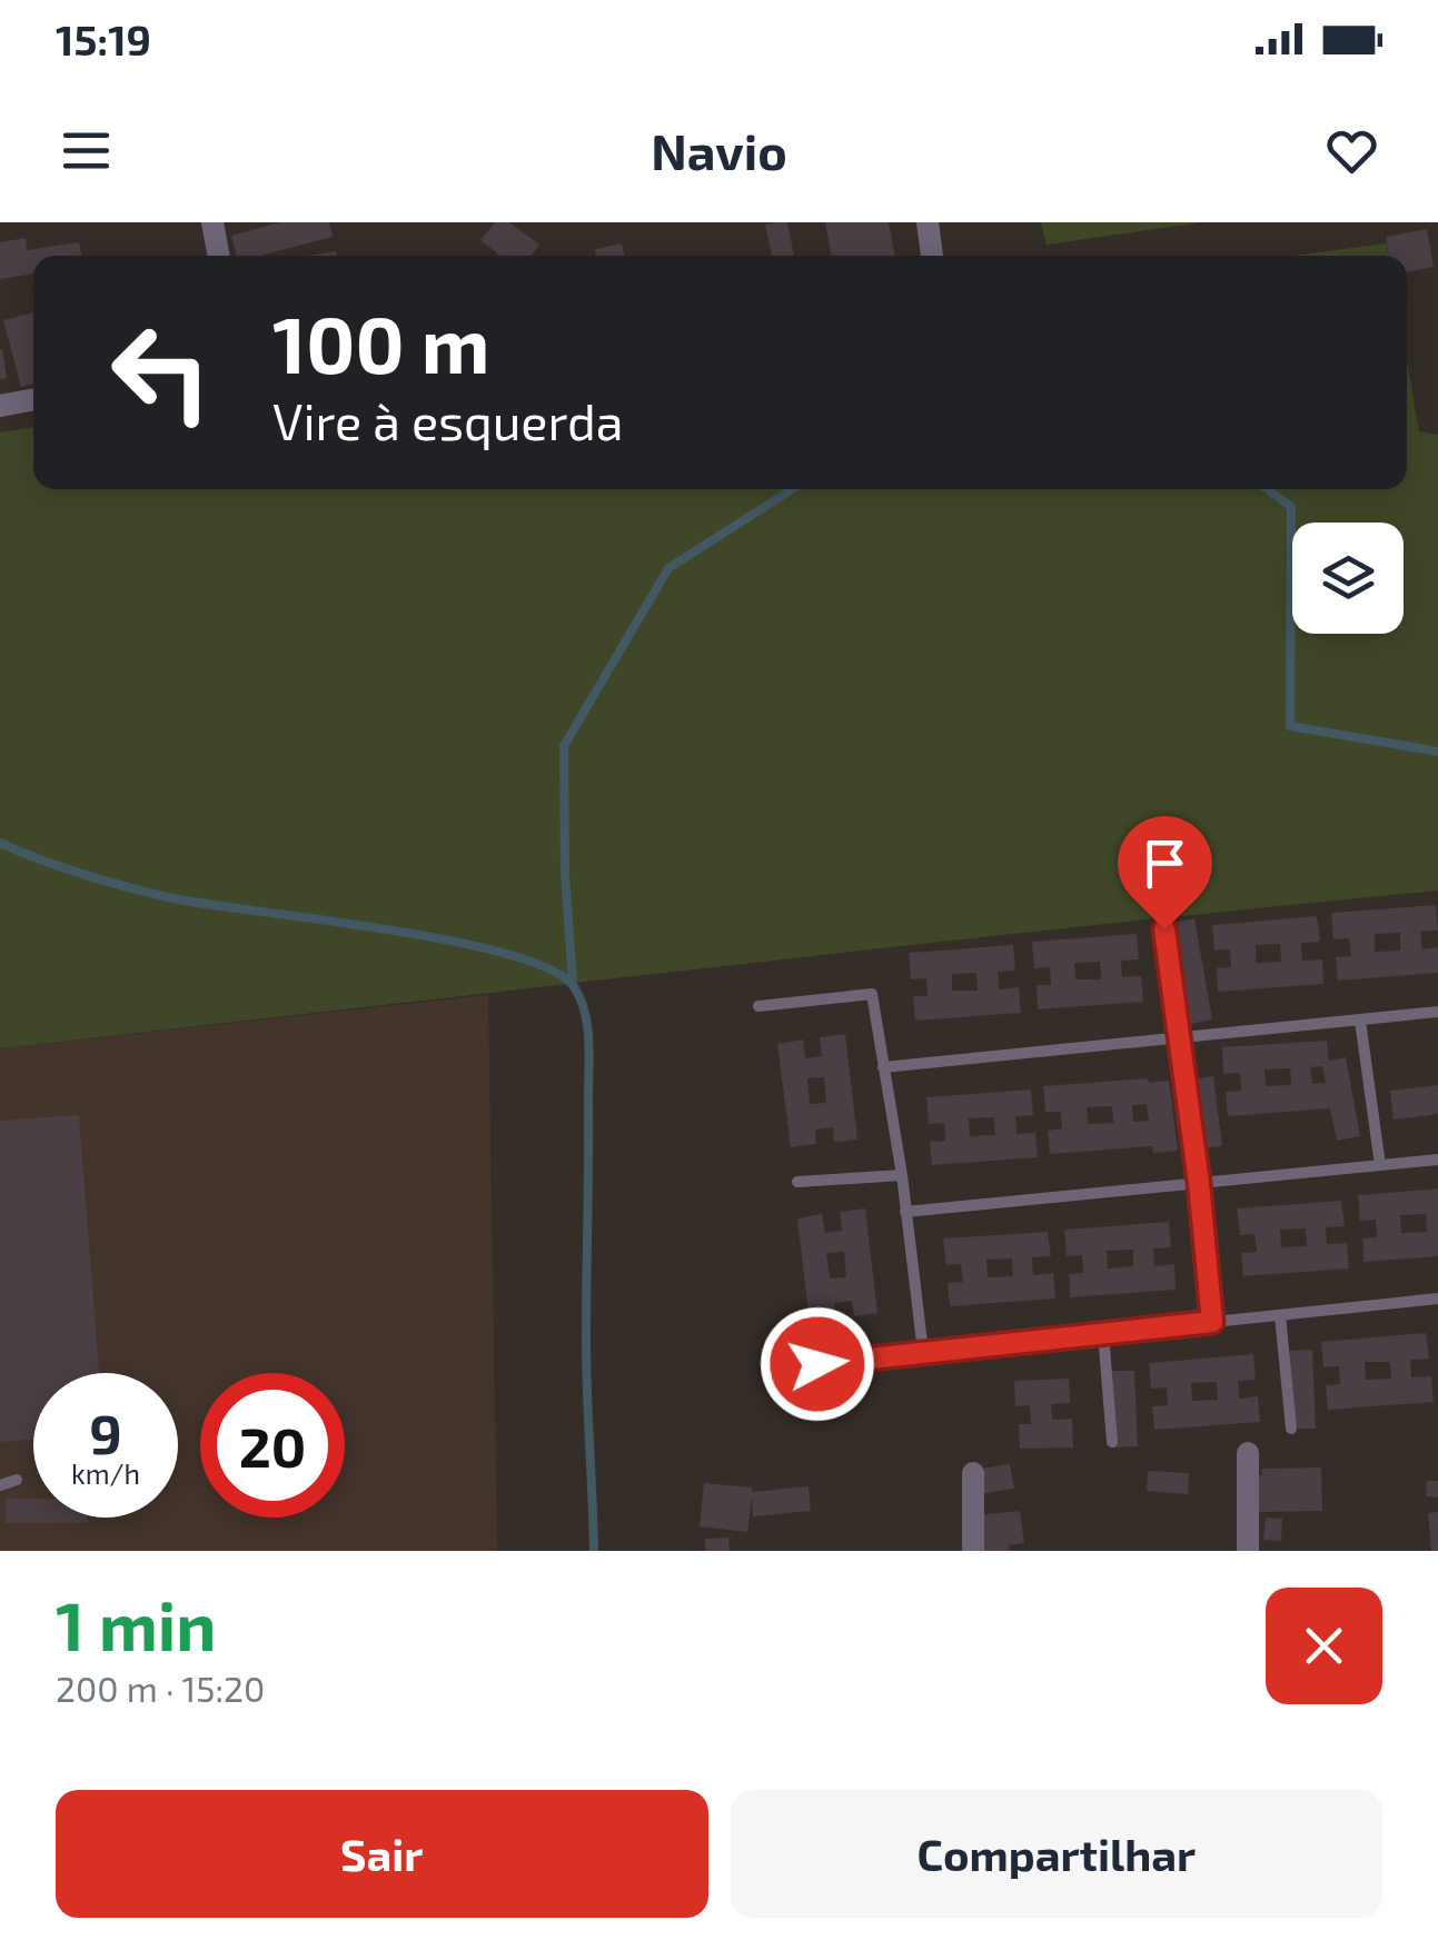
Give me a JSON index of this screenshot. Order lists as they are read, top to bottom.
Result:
{
  "page": {
    "status": "15:19",
    "header": "Navio",
    "turn": ["100 m", "Vire à esquerda"],
    "speed": "9 km/h",
    "limit": "20",
    "heading": ["1 min", "200 m · 15:20"],
    "buttons": ["Sair", "Compartilhar"]
  }
}
